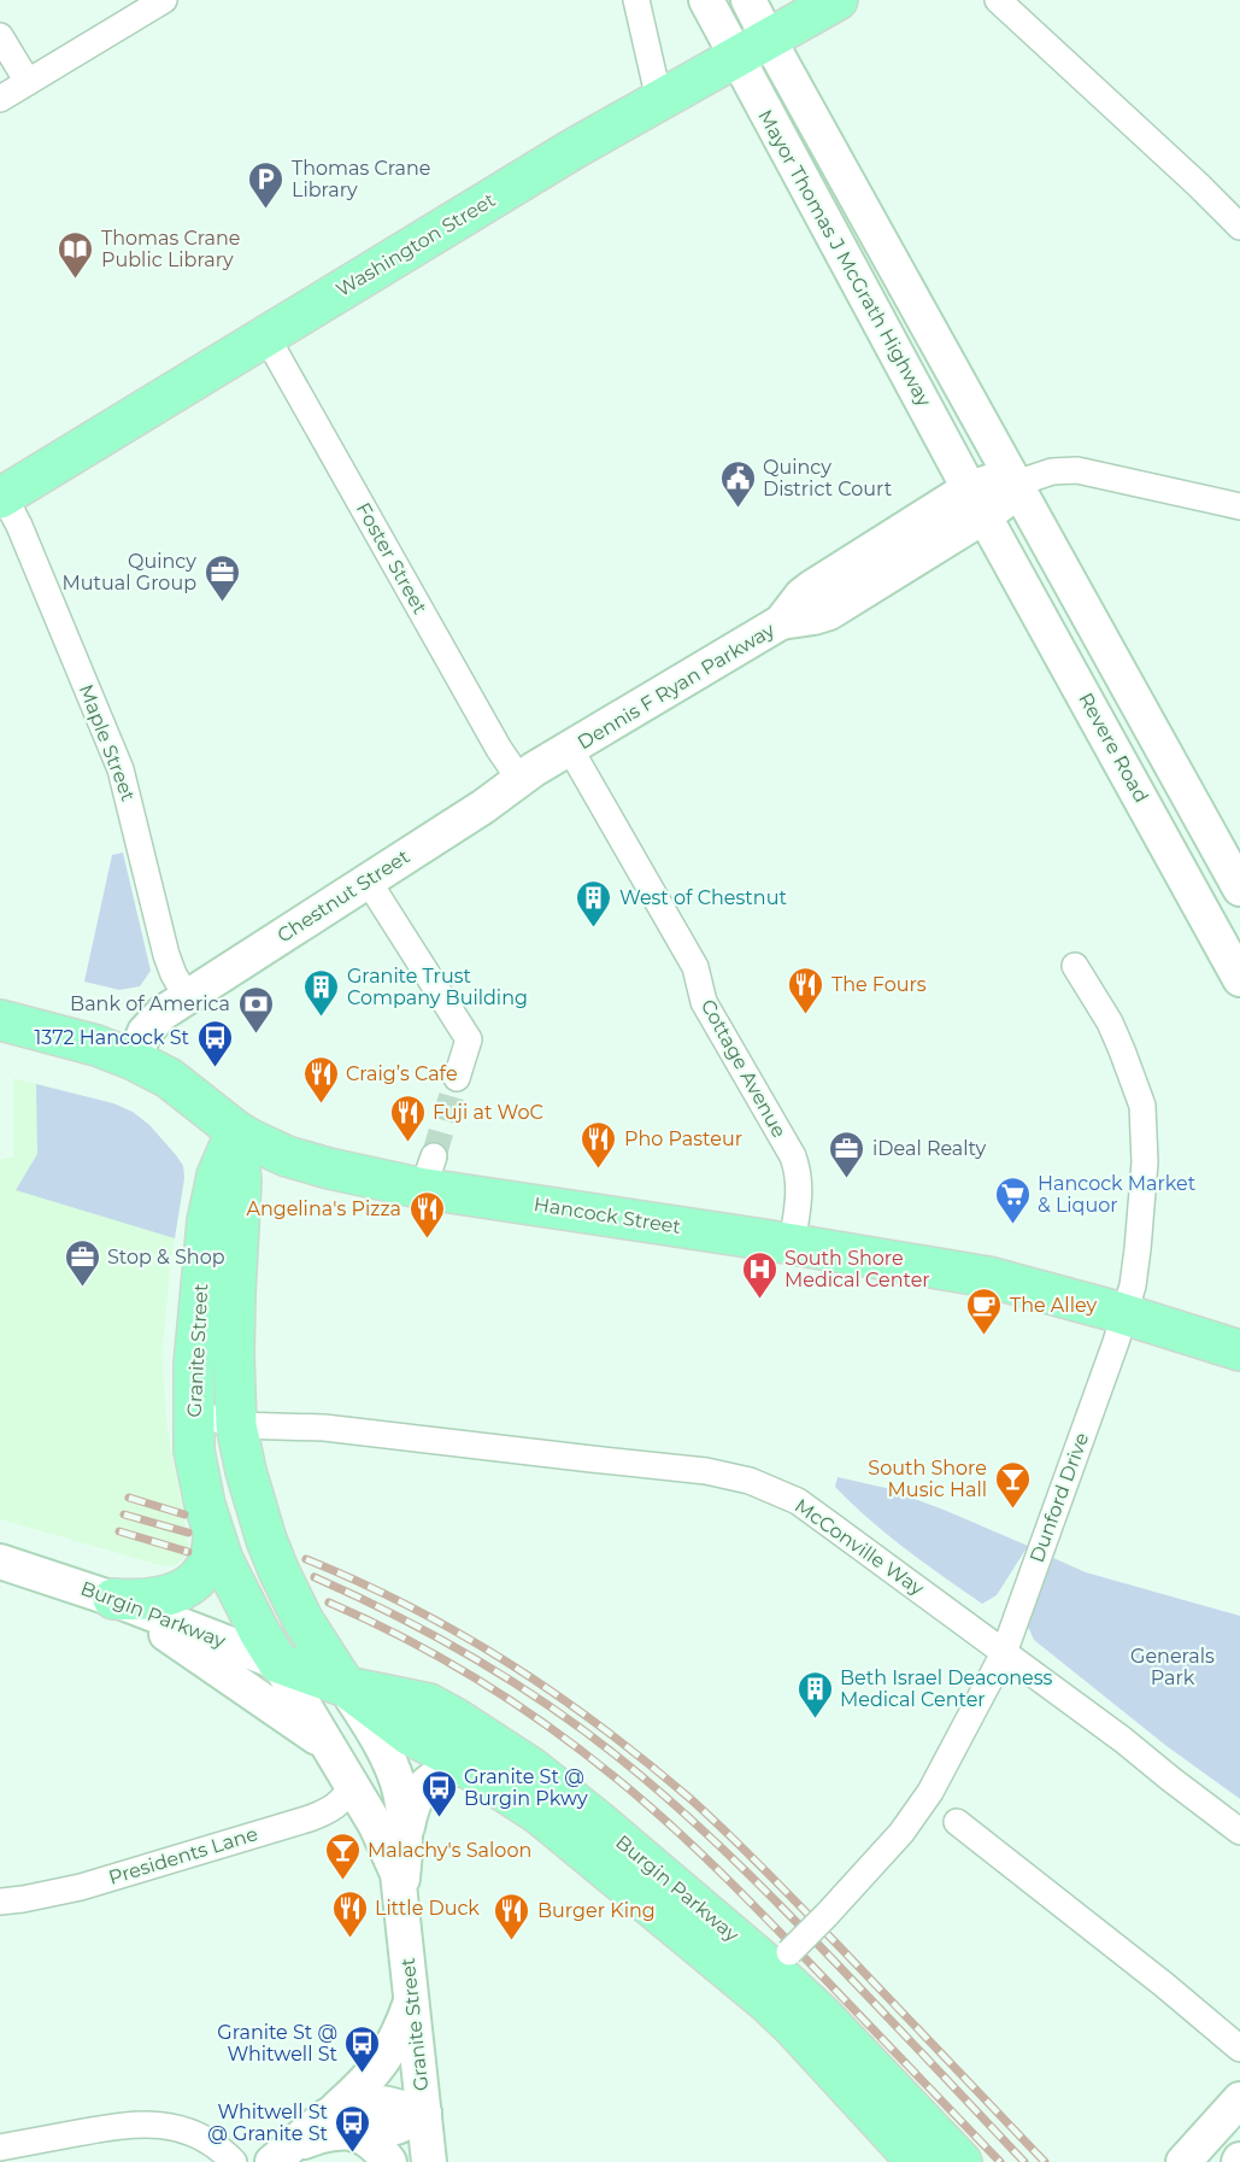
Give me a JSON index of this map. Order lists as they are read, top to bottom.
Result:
{
  "streets": {
    "main road": [
      "Washington Street",
      "Mayor Thomas J McGrath Highway",
      "Dennis F Ryan Parkway",
      "Revere Road",
      "Chestnut Street",
      "Hancock Street",
      "Granite Street",
      "Burgin Parkway"
    ],
    "street": [
      "Foster Street",
      "Maple Street",
      "Cottage Avenue",
      "Dunford Drive",
      "McConville Way",
      "Presidents Lane"
    ]
  },
  "crossings": [
    ["Washington Street", "Mayor Thomas J McGrath Highway"],
    ["Washington Street", "Foster Street"],
    ["Washington Street", "Maple Street"],
    ["Mayor Thomas J McGrath Highway", "Dennis F Ryan Parkway"],
    ["Mayor Thomas J McGrath Highway", "Revere Road"],
    ["Foster Street", "Chestnut Street"],
    ["Dennis F Ryan Parkway", "Revere Road"],
    ["Dennis F Ryan Parkway", "Chestnut Street"],
    ["Dennis F Ryan Parkway", "Cottage Avenue"],
    ["Maple Street", "Chestnut Street"],
    ["Chestnut Street", "Cottage Avenue"],
    ["Chestnut Street", "Hancock Street"],
    ["Cottage Avenue", "Hancock Street"],
    ["Hancock Street", "Granite Street"],
    ["Hancock Street", "Dunford Drive"],
    ["Granite Street", "McConville Way"],
    ["Granite Street", "Burgin Parkway"],
    ["Granite Street", "Presidents Lane"],
    ["Dunford Drive", "McConville Way"],
    ["Dunford Drive", "Burgin Parkway"]
  ],
  "parks": ["Generals Park"],
  "places": {
    "parking": ["Thomas Crane Library"],
    "library": ["Thomas Crane Public Library"],
    "public building": ["Quincy District Court"],
    "office": ["Quincy Mutual Group", "iDeal Realty", "Stop & Shop"],
    "building": ["West of Chestnut", "Granite Trust Company Building", "Beth Israel Deaconess Medical Center"],
    "restaurant": [
      "The Fours",
      "Craig’s Cafe",
      "Fuji at WoC",
      "Pho Pasteur",
      "Angelina's Pizza",
      "Little Duck",
      "Burger King"
    ],
    "bank": ["Bank of America"],
    "bus stop": [
      "1372 Hancock St",
      "Granite St @ Burgin Pkwy",
      "Granite St @ Whitwell St",
      "Whitwell St @ Granite St"
    ],
    "supermarket": ["Hancock Market & Liquor"],
    "hospital": ["South Shore Medical Center"],
    "cafe": ["The Alley"],
    "bar": ["South Shore Music Hall", "Malachy's Saloon"]
  }
}
